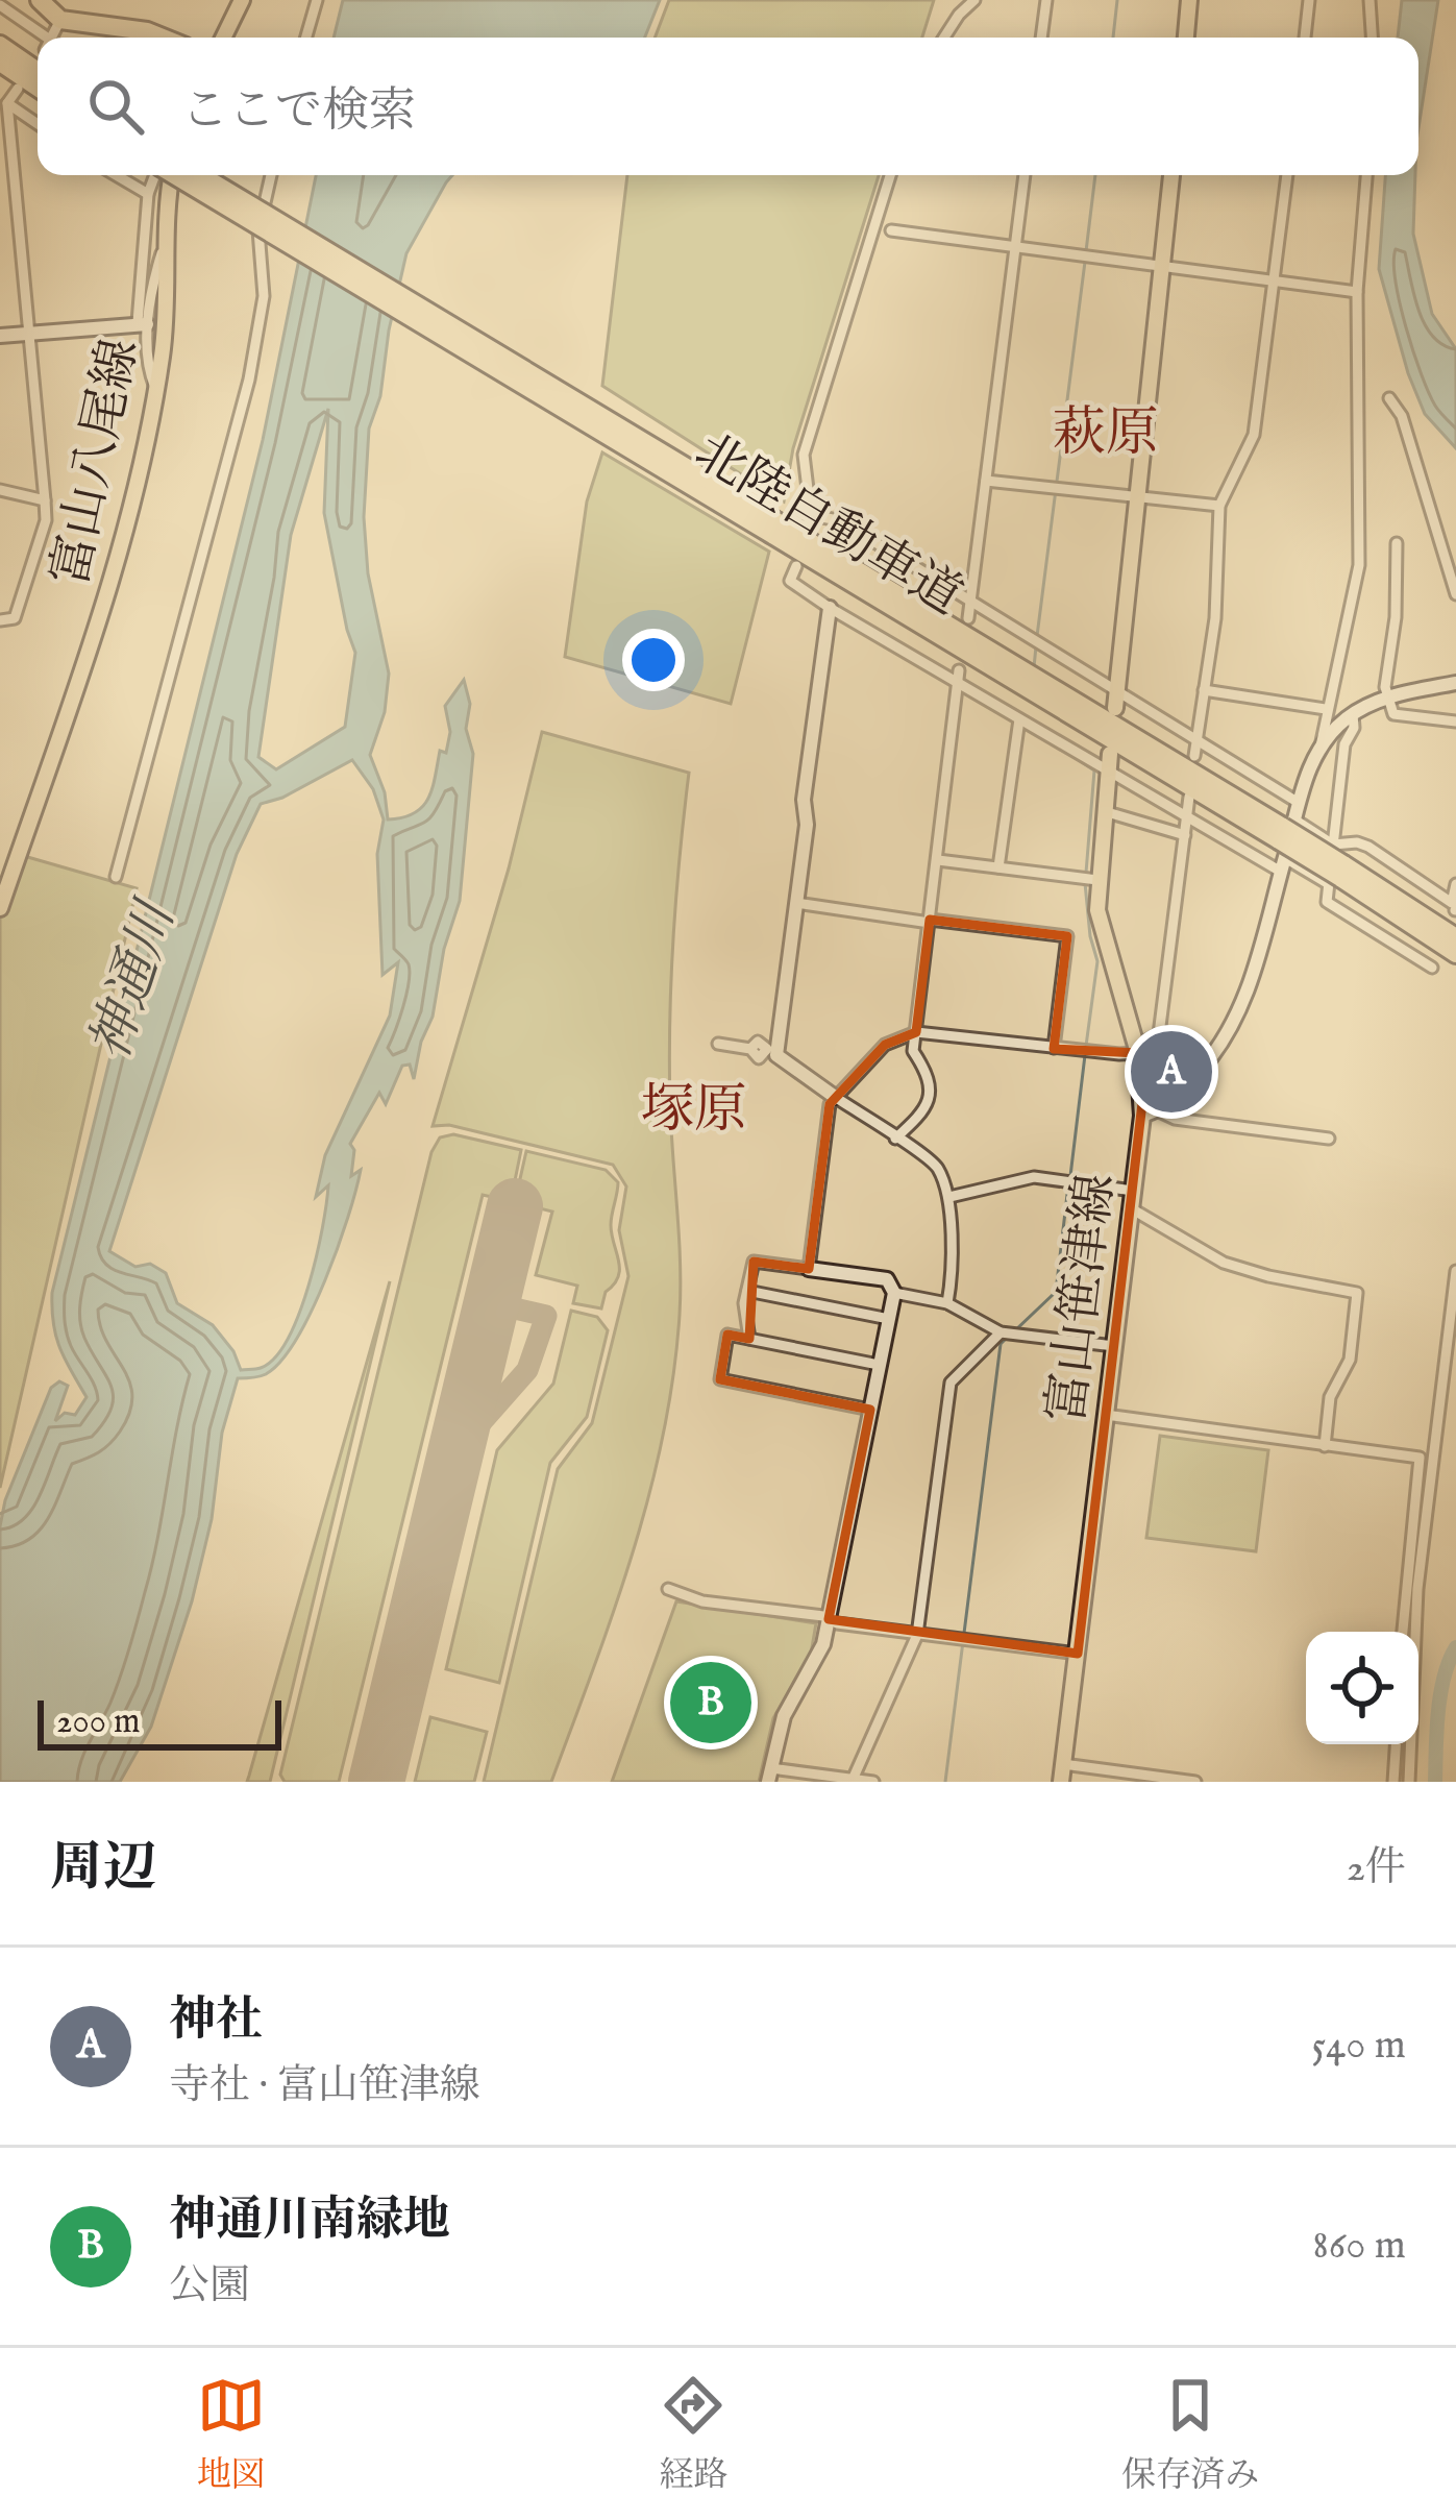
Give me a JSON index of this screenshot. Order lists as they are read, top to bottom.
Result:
{
  "streets": {
    "highway": ["北陸自動車道"],
    "main road": ["富山八尾線", "富山笹津線"]
  },
  "districts": ["萩原", "塚原"],
  "water": ["神通川"],
  "scale_bar": "200 m",
  "page": {
    "search": "ここで検索",
    "pins": ["A", "B"],
    "scale": "200 m",
    "heading": ["周辺", "2件"],
    "list": [
      {
        "mark": "A",
        "name": "神社",
        "note": "寺社 · 富山笹津線",
        "value": "540 m"
      },
      {
        "mark": "B",
        "name": "神通川南緑地",
        "note": "公園",
        "value": "860 m"
      }
    ],
    "nav": ["地図", "経路", "保存済み"]
  }
}
